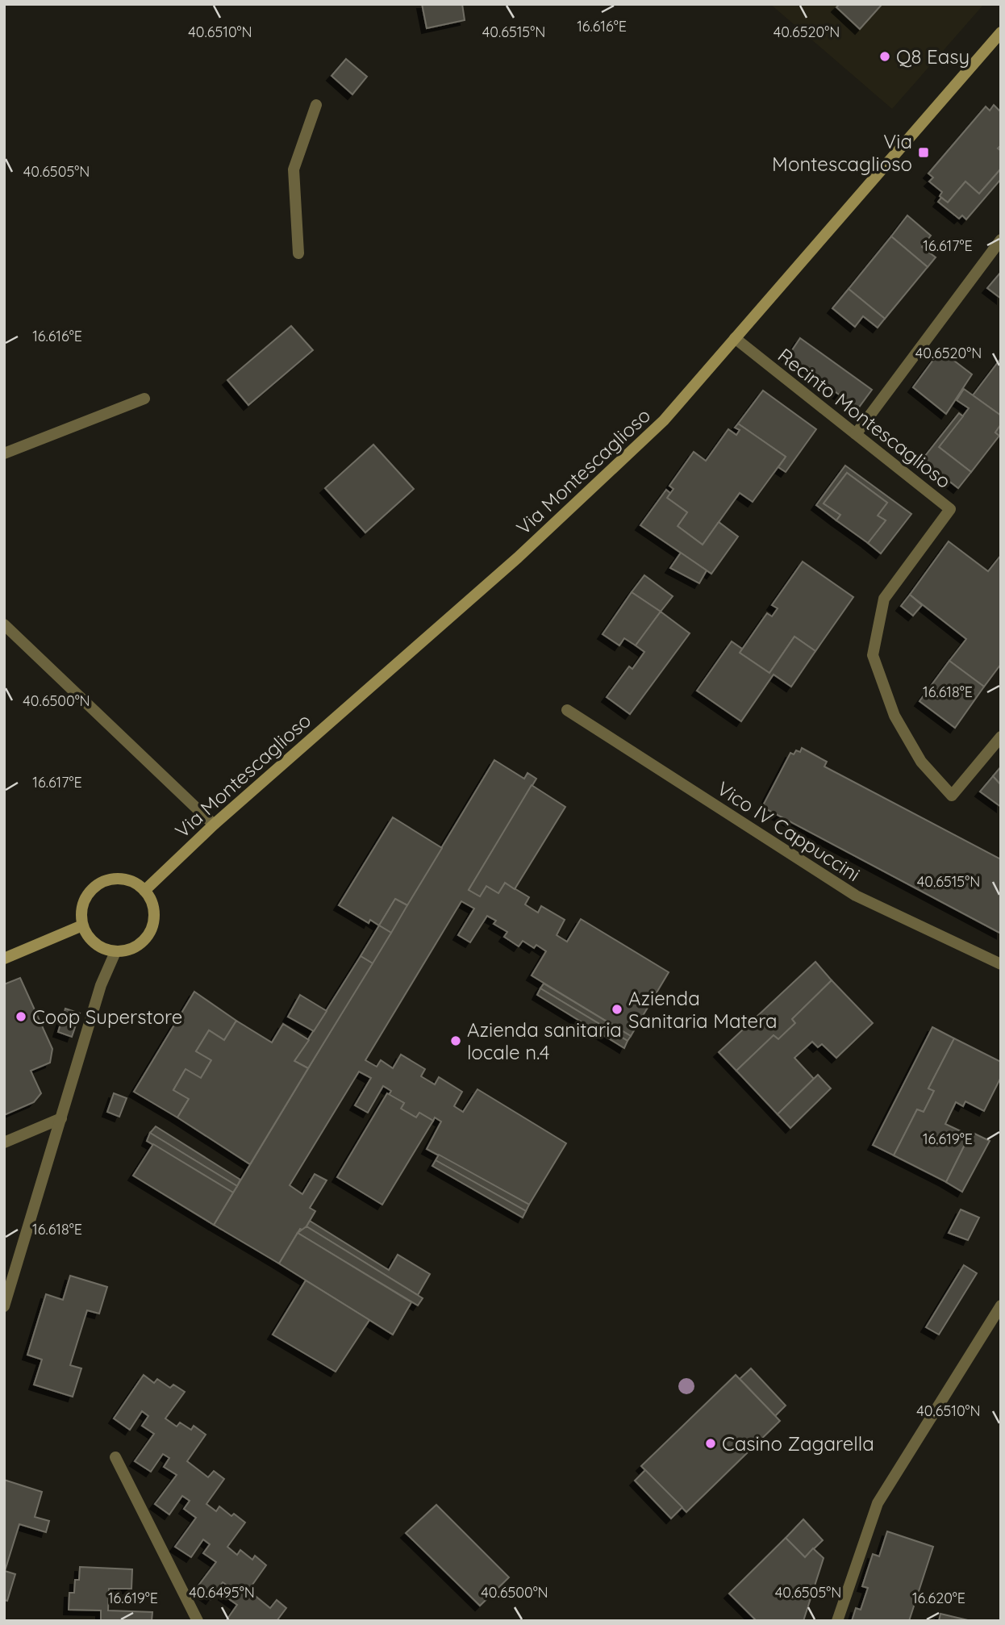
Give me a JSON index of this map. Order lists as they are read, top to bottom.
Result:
{
  "streets": {
    "main road": ["Via Montescaglioso"],
    "street": ["Recinto Montescaglioso", "Vico IV Cappuccini"]
  },
  "crossings": [
    ["Recinto Montescaglioso", "Via Montescaglioso"]
  ],
  "places": {
    "other": [
      "Q8 Easy",
      "Azienda Sanitaria Matera",
      "Coop Superstore",
      "Azienda sanitaria locale n.4",
      "Casino Zagarella"
    ],
    "transit": ["Via Montescaglioso"]
  },
  "coordinates": [
    "16.616°E",
    "40.6510°N",
    "40.6515°N",
    "40.6520°N",
    "40.6505°N",
    "16.617°E",
    "16.618°E",
    "40.6500°N",
    "16.619°E",
    "40.6495°N",
    "16.620°E"
  ]
}
